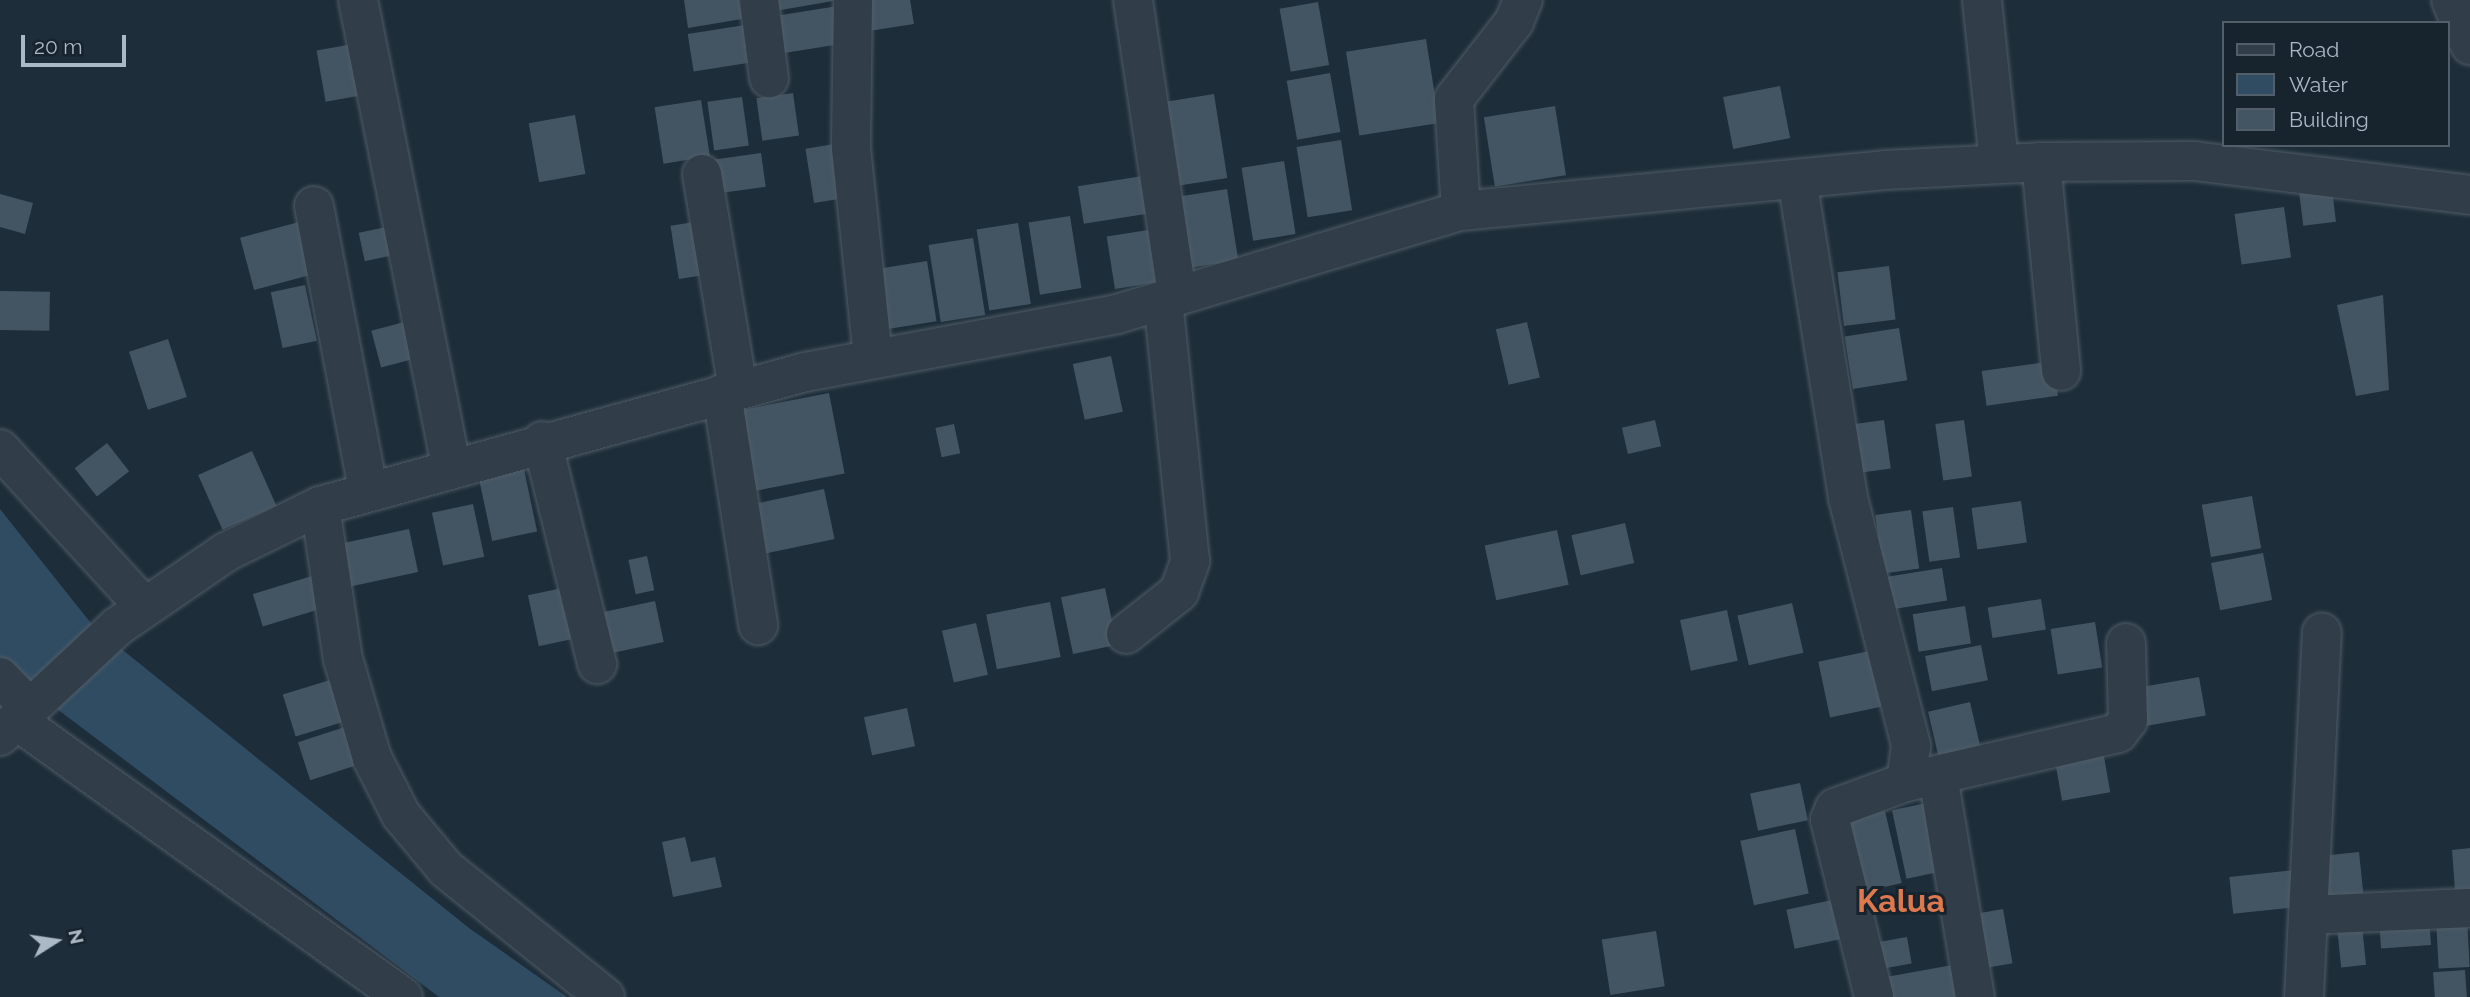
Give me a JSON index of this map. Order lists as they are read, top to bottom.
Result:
{
  "districts": ["Kalua"],
  "legend": ["Road", "Water", "Building"],
  "scale_bar": "20 m",
  "north": "right"
}
